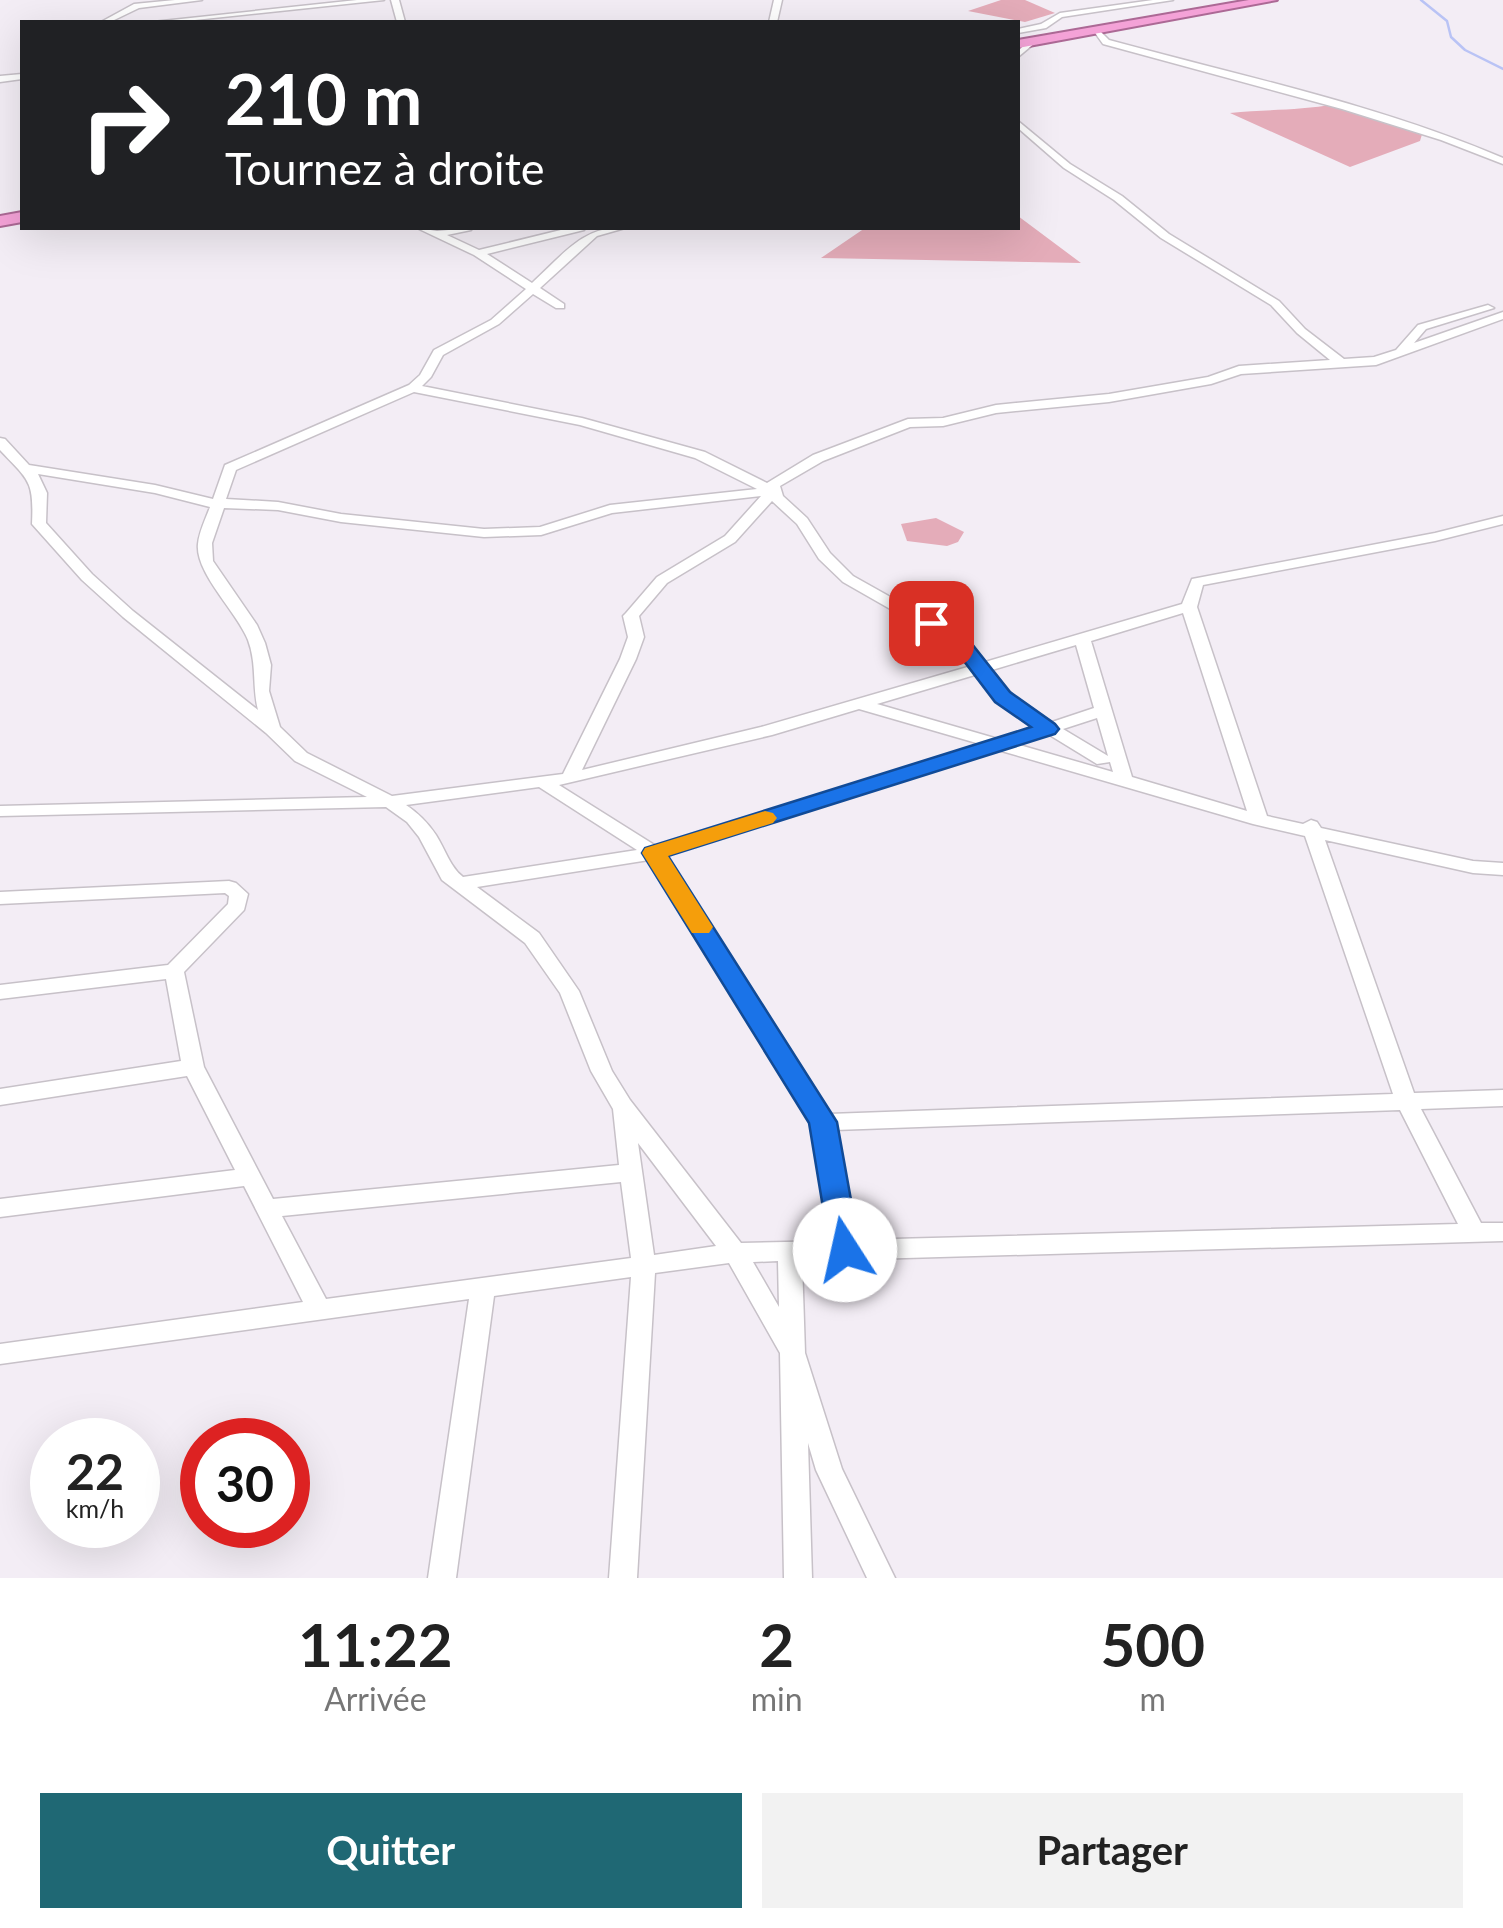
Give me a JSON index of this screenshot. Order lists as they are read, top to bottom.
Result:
{
  "page": {
    "turn": ["210 m", "Tournez à droite"],
    "speed": "22 km/h",
    "limit": "30",
    "eta": [
      "11:22",
      "Arrivée",
      "2",
      "min",
      "500",
      "m"
    ],
    "buttons": ["Quitter", "Partager"]
  }
}
